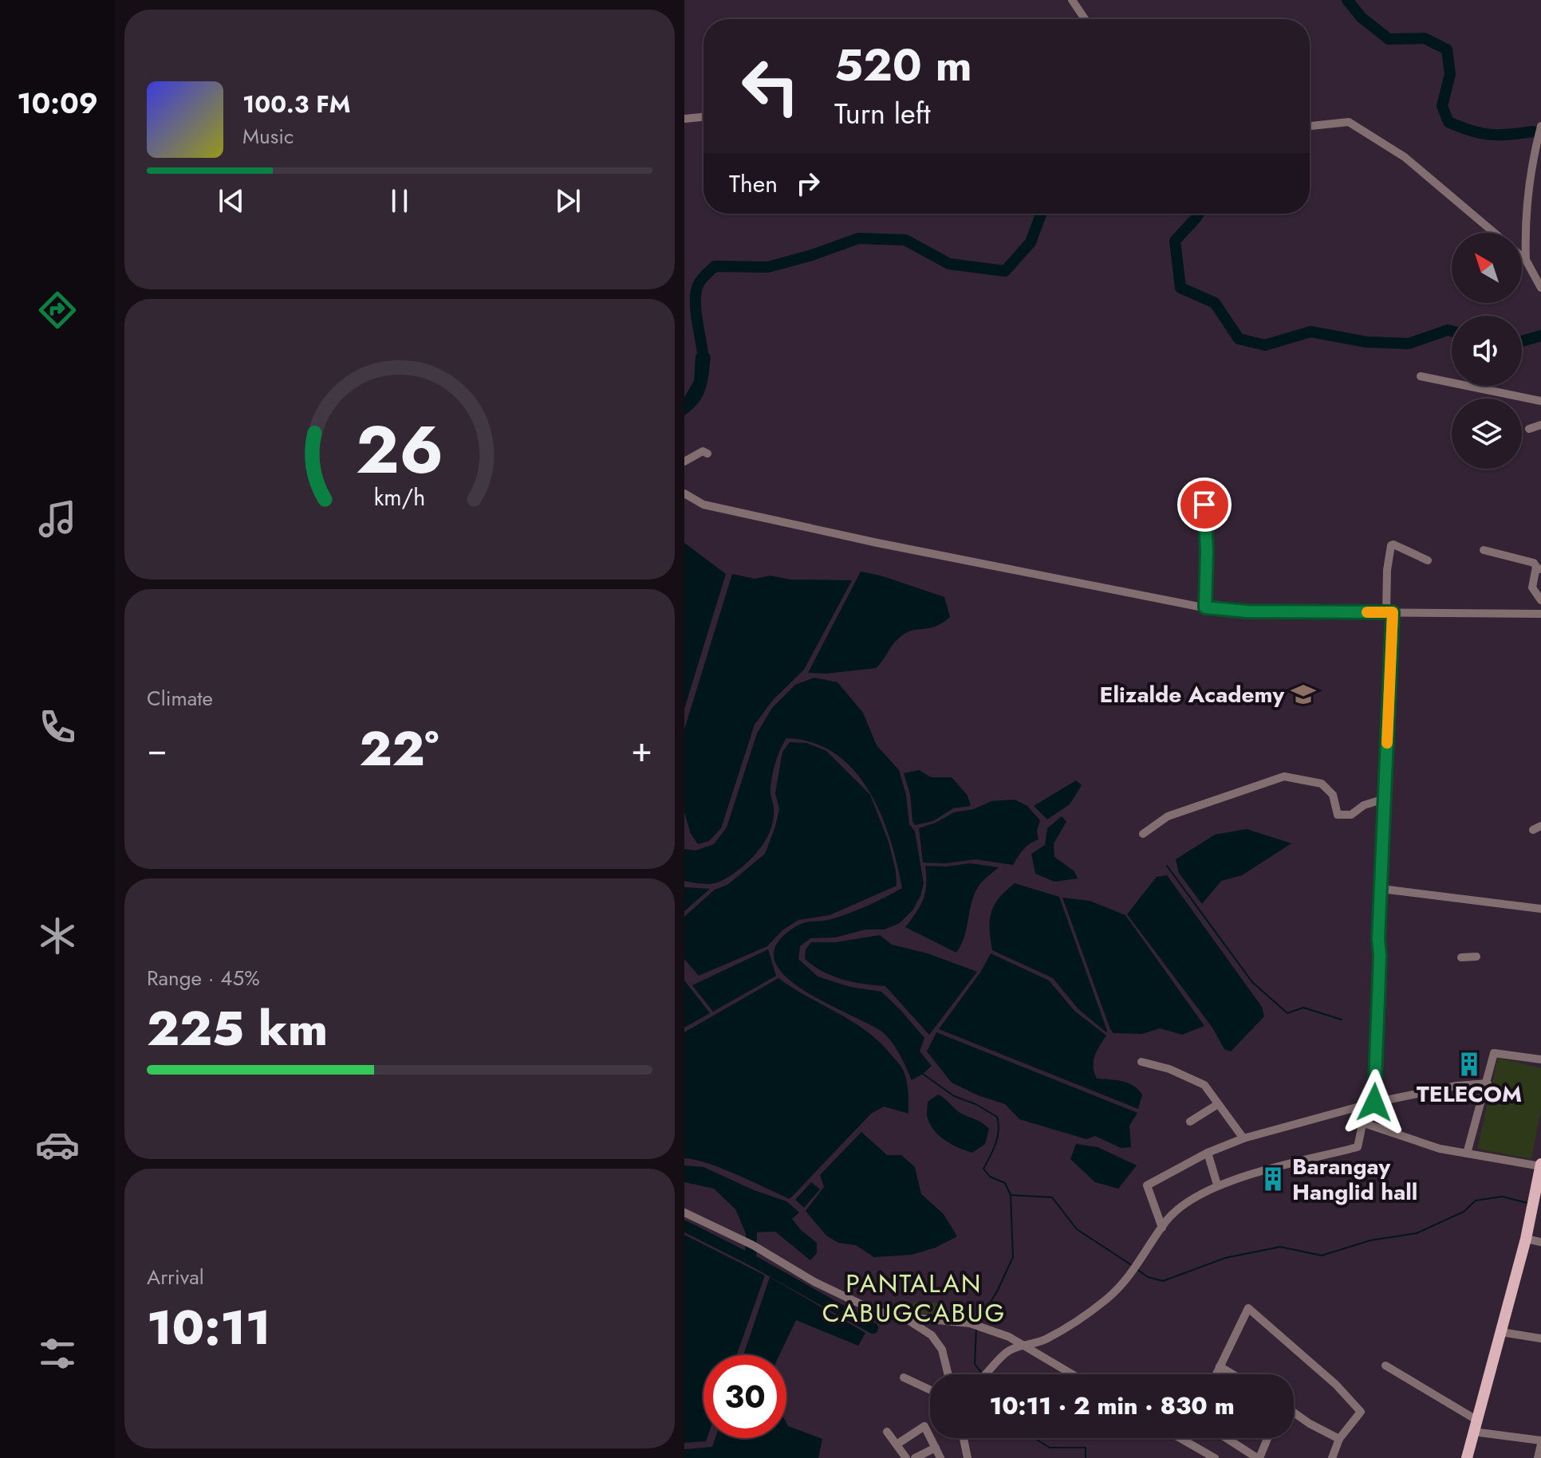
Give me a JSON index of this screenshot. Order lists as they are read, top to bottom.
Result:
{
  "districts": ["PANTALAN CABUGCABUG"],
  "places": {
    "school or university": ["Elizalde Academy"],
    "building": ["TELECOM", "Barangay Hanglid hall"]
  },
  "north": "top left",
  "page": {
    "tabs": "10:09",
    "turn": ["520 m", "Turn left"],
    "song": ["100.3 FM", "Music"],
    "then": "Then",
    "tile": [
      "Climate",
      ["Range · 45%", "225 km"],
      ["Arrival", "10:11"]
    ],
    "heat": ["−", "22°", "+"],
    "limit": "30",
    "trip": "10:11 · 2 min · 830 m",
    "gauge": ["26", "km/h"]
  }
}
